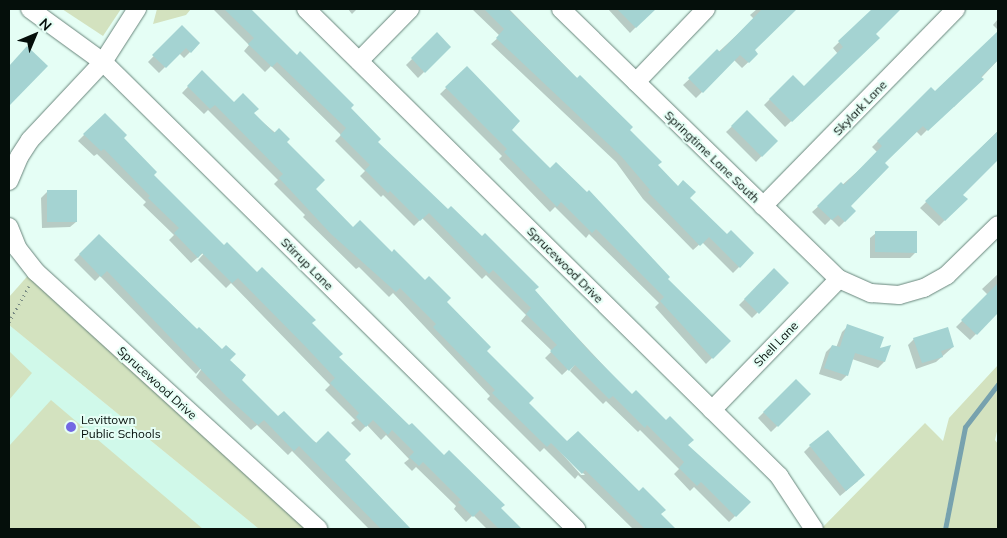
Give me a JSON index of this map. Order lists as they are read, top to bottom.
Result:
{
  "streets": {
    "street": [
      "Skylark Lane",
      "Springtime Lane South",
      "Stirrup Lane",
      "Sprucewood Drive",
      "Shell Lane"
    ]
  },
  "crossings": [
    ["Skylark Lane", "Springtime Lane South"],
    ["Springtime Lane South", "Shell Lane"],
    ["Sprucewood Drive", "Shell Lane"]
  ],
  "places": ["Levittown Public Schools"],
  "north": "top right"
}
